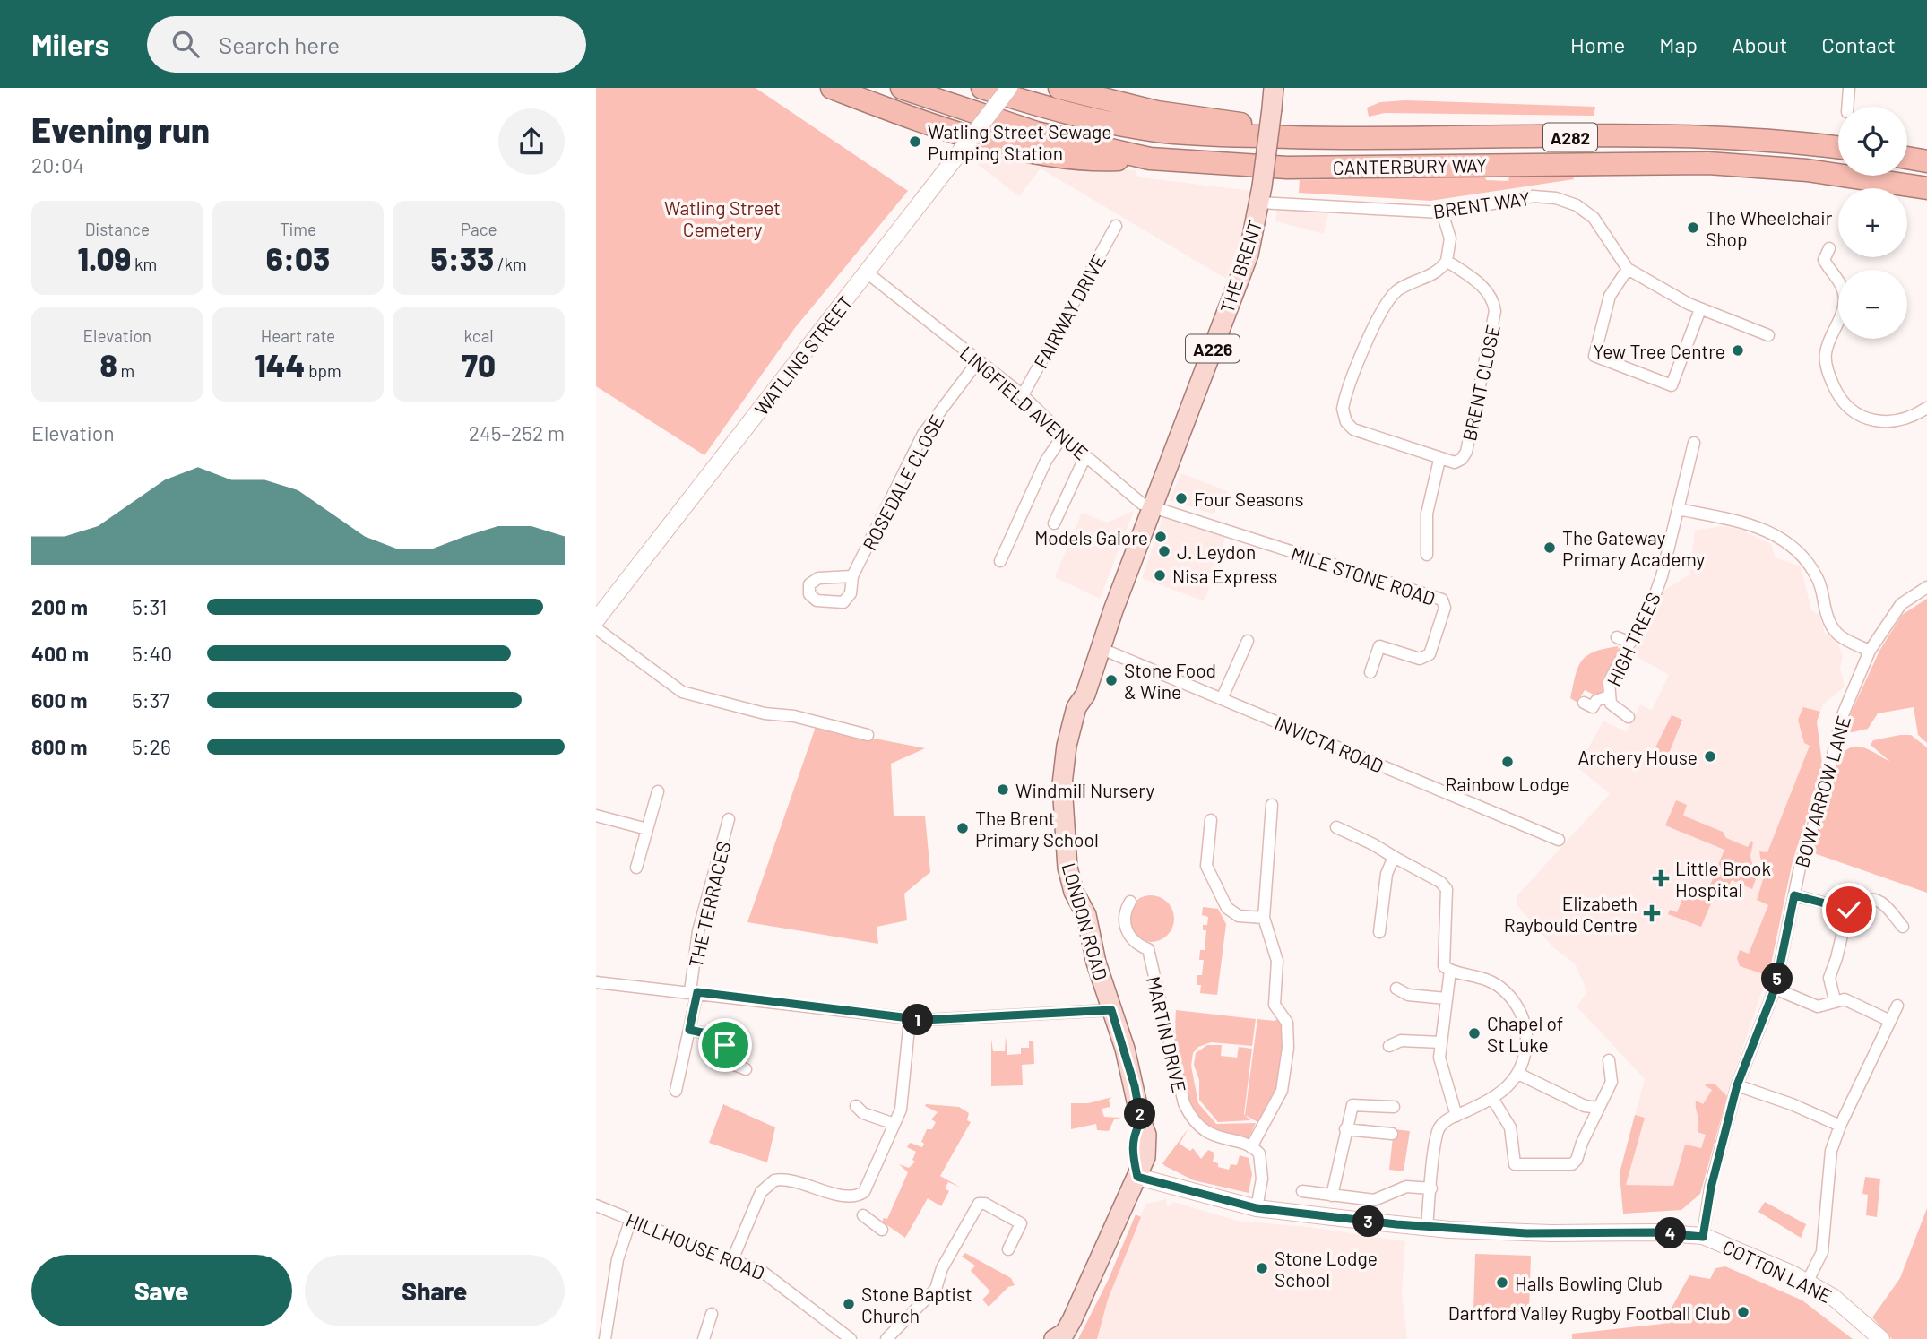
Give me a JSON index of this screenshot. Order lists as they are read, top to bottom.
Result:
{
  "streets": {
    "highway": ["A282", "CANTERBURY WAY"],
    "main road": [
      "THE BRENT",
      "A226",
      "WATLING STREET",
      "LONDON ROAD",
      "COTTON LANE"
    ],
    "street": [
      "BRENT WAY",
      "FAIRWAY DRIVE",
      "BRENT CLOSE",
      "LINGFIELD AVENUE",
      "ROSEDALE CLOSE",
      "MILE STONE ROAD",
      "HIGH TREES",
      "INVICTA ROAD",
      "BOW ARROW LANE",
      "THE TERRACES",
      "MARTIN DRIVE",
      "HILLHOUSE ROAD"
    ]
  },
  "crossings": [
    ["BRENT WAY", "THE BRENT"],
    ["THE BRENT", "A226"],
    ["THE BRENT", "LINGFIELD AVENUE"],
    ["THE BRENT", "MILE STONE ROAD"],
    ["FAIRWAY DRIVE", "LINGFIELD AVENUE"],
    ["A226", "LINGFIELD AVENUE"],
    ["A226", "MILE STONE ROAD"],
    ["A226", "INVICTA ROAD"],
    ["A226", "LONDON ROAD"],
    ["WATLING STREET", "LINGFIELD AVENUE"],
    ["LINGFIELD AVENUE", "ROSEDALE CLOSE"],
    ["LINGFIELD AVENUE", "MILE STONE ROAD"],
    ["INVICTA ROAD", "LONDON ROAD"],
    ["BOW ARROW LANE", "COTTON LANE"],
    ["LONDON ROAD", "COTTON LANE"]
  ],
  "parks": ["Watling Street Cemetery"],
  "places": {
    "other": [
      "Watling Street Sewage Pumping Station",
      "The Wheelchair Shop",
      "Yew Tree Centre",
      "Four Seasons",
      "Models Galore",
      "The Gateway Primary Academy",
      "J. Leydon",
      "Nisa Express",
      "Stone Food & Wine",
      "Archery House",
      "Rainbow Lodge",
      "Windmill Nursery",
      "The Brent Primary School",
      "Chapel of St Luke",
      "Stone Lodge School",
      "Halls Bowling Club",
      "Stone Baptist Church",
      "Dartford Valley Rugby Football Club"
    ],
    "health": ["Little Brook Hospital", "Elizabeth Raybould Centre"]
  },
  "page": {
    "header": "Milers",
    "search": "Search here",
    "nav": [
      "Home",
      "Map",
      "About",
      "Contact"
    ],
    "heading": ["Evening run", "20:04"],
    "map_buttons": ["+", "−"],
    "stats": [
      ["Distance", "1.09 km"],
      ["Time", "6:03"],
      ["Pace", "5:33 /km"],
      ["Elevation", "8 m"],
      ["Heart rate", "144 bpm"],
      ["kcal", "70"]
    ],
    "chart": ["Elevation", "245–252 m"],
    "list": [
      {
        "name": "200 m",
        "note": "5:31"
      },
      {
        "name": "400 m",
        "note": "5:40"
      },
      {
        "name": "600 m",
        "note": "5:37"
      },
      {
        "name": "800 m",
        "note": "5:26"
      }
    ],
    "pins": [
      "5",
      "1",
      "2",
      "3",
      "4"
    ],
    "buttons": ["Save", "Share"]
  }
}
